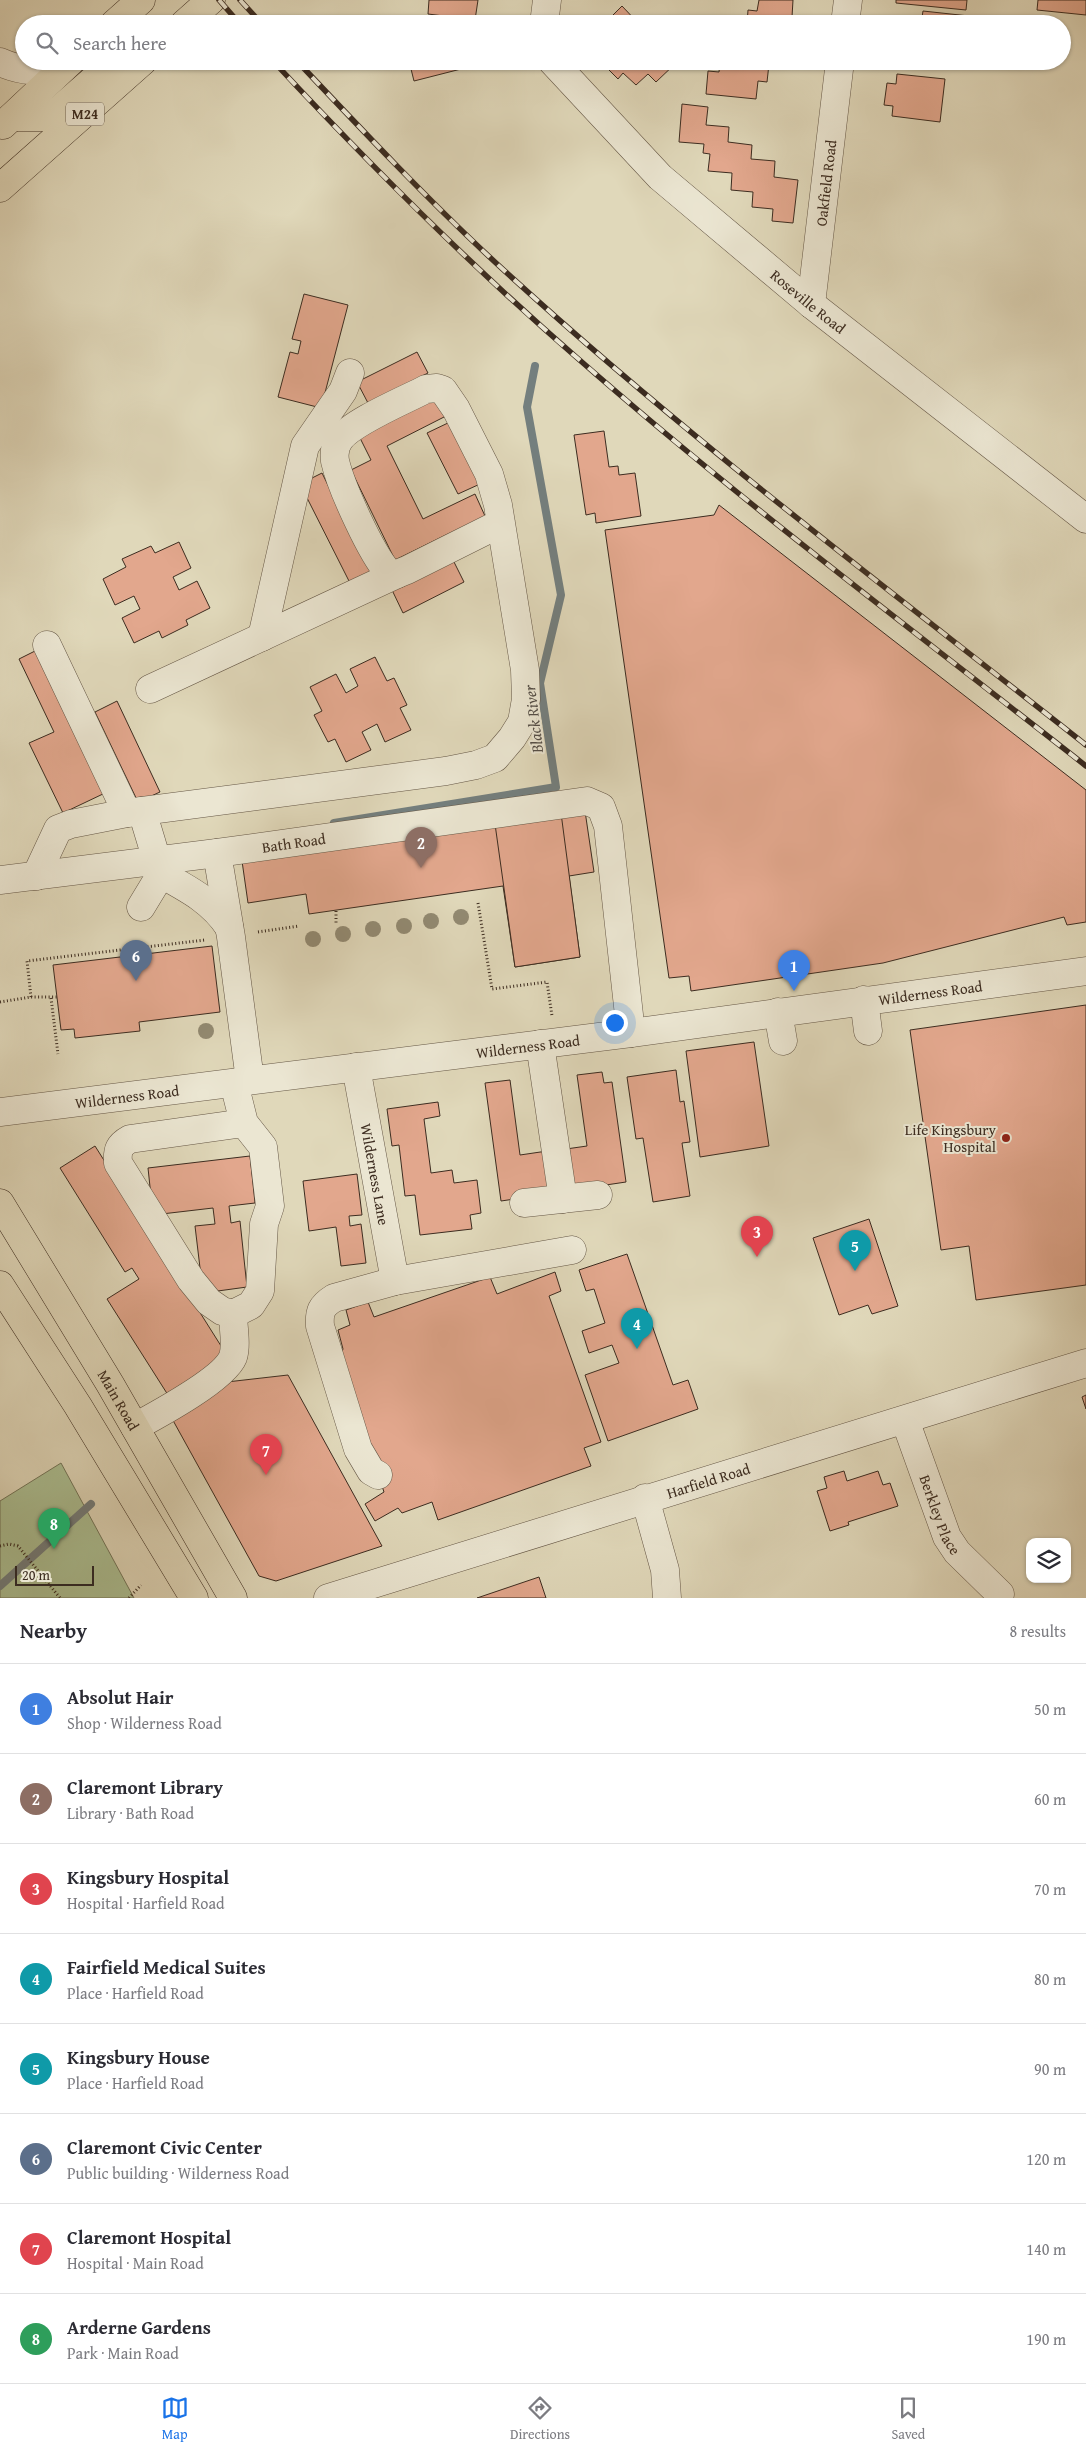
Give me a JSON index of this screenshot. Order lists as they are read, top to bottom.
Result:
{
  "streets": {
    "main road": ["M24", "Main Road"],
    "street": [
      "Oakfield Road",
      "Roseville Road",
      "Bath Road",
      "Wilderness Road",
      "Wilderness Lane",
      "Harfield Road",
      "Berkley Place"
    ]
  },
  "crossings": [
    ["Oakfield Road", "Roseville Road"],
    ["Bath Road", "Wilderness Road"],
    ["Wilderness Road", "Wilderness Lane"],
    ["Harfield Road", "Berkley Place"]
  ],
  "water": ["Black River"],
  "places": ["Life Kingsbury Hospital"],
  "scale_bar": "20 m",
  "page": {
    "search": "Search here",
    "pins": [
      "2",
      "6",
      "1",
      "3",
      "5",
      "4",
      "7",
      "8"
    ],
    "scale": "20 m",
    "heading": ["Nearby", "8 results"],
    "list": [
      {
        "mark": "1",
        "name": "Absolut Hair",
        "note": "Shop · Wilderness Road",
        "value": "50 m"
      },
      {
        "mark": "2",
        "name": "Claremont Library",
        "note": "Library · Bath Road",
        "value": "60 m"
      },
      {
        "mark": "3",
        "name": "Kingsbury Hospital",
        "note": "Hospital · Harfield Road",
        "value": "70 m"
      },
      {
        "mark": "4",
        "name": "Fairfield Medical Suites",
        "note": "Place · Harfield Road",
        "value": "80 m"
      },
      {
        "mark": "5",
        "name": "Kingsbury House",
        "note": "Place · Harfield Road",
        "value": "90 m"
      },
      {
        "mark": "6",
        "name": "Claremont Civic Center",
        "note": "Public building · Wilderness Road",
        "value": "120 m"
      },
      {
        "mark": "7",
        "name": "Claremont Hospital",
        "note": "Hospital · Main Road",
        "value": "140 m"
      },
      {
        "mark": "8",
        "name": "Arderne Gardens",
        "note": "Park · Main Road",
        "value": "190 m"
      }
    ],
    "nav": ["Map", "Directions", "Saved"]
  }
}
